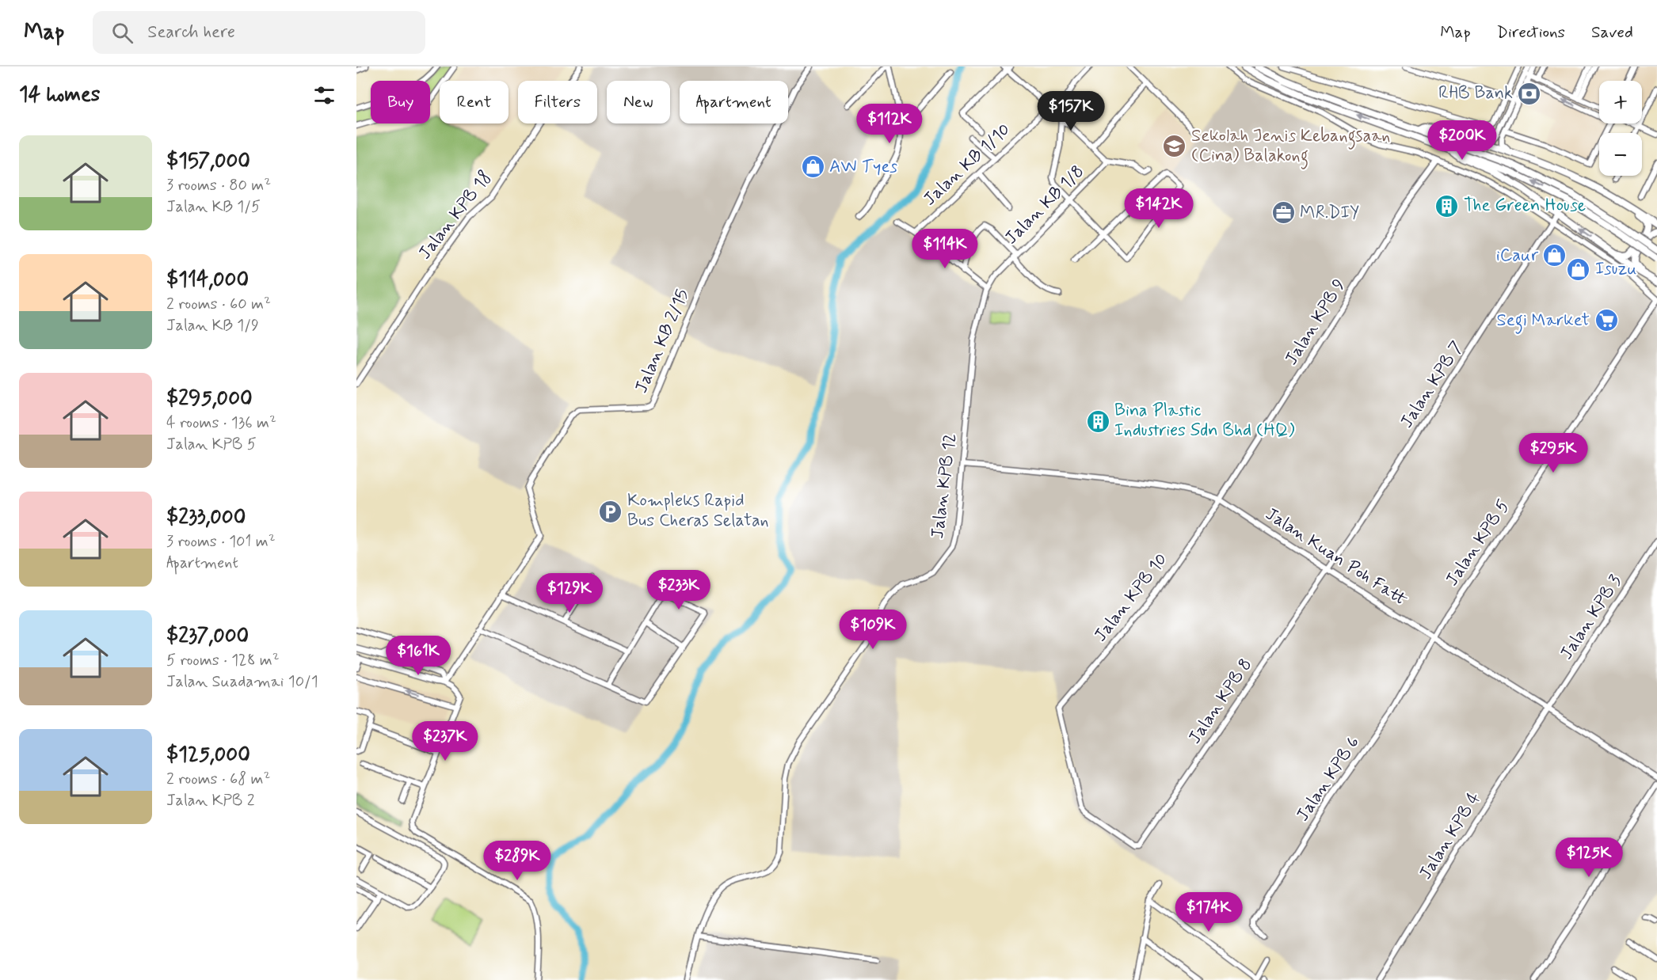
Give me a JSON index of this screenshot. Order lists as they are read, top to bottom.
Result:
{
  "streets": {
    "street": [
      "Jalan KB 1/10",
      "Jalan KB 1/8",
      "Jalan KPB 18",
      "Jalan KPB 9",
      "Jalan KB 2/15",
      "Jalan KPB 7",
      "Jalan KPB 12",
      "Jalan KPB 5",
      "Jalan Kuan Poh Fatt",
      "Jalan KPB 10",
      "Jalan KPB 3",
      "Jalan KPB 8",
      "Jalan KPB 6",
      "Jalan KPB 4"
    ]
  },
  "crossings": [
    ["Jalan KB 1/8", "Jalan KPB 12"],
    ["Jalan KPB 9", "Jalan Kuan Poh Fatt"],
    ["Jalan KPB 9", "Jalan KPB 10"],
    ["Jalan KPB 7", "Jalan Kuan Poh Fatt"],
    ["Jalan KPB 7", "Jalan KPB 8"],
    ["Jalan KPB 12", "Jalan Kuan Poh Fatt"],
    ["Jalan KPB 5", "Jalan Kuan Poh Fatt"],
    ["Jalan KPB 5", "Jalan KPB 6"],
    ["Jalan Kuan Poh Fatt", "Jalan KPB 10"],
    ["Jalan Kuan Poh Fatt", "Jalan KPB 3"],
    ["Jalan Kuan Poh Fatt", "Jalan KPB 8"],
    ["Jalan Kuan Poh Fatt", "Jalan KPB 6"],
    ["Jalan Kuan Poh Fatt", "Jalan KPB 4"],
    ["Jalan KPB 10", "Jalan KPB 8"],
    ["Jalan KPB 3", "Jalan KPB 4"]
  ],
  "places": {
    "bank": ["RHB Bank"],
    "school or university": ["Sekolah Jenis Kebangsaan (Cina) Balakong"],
    "shop": ["AW Tyes", "iCaur", "Isuzu"],
    "building": ["The Green House", "Bina Plastic Industries Sdn Bhd (HQ)"],
    "office": ["MR.DIY"],
    "supermarket": ["Segi Market"],
    "parking": ["Kompleks Rapid Bus Cheras Selatan"]
  },
  "page": {
    "header": "Map",
    "search": "Search here",
    "nav": ["Map", "Directions", "Saved"],
    "heading": "14 homes",
    "map_buttons": ["+", "−"],
    "chip": [
      "Buy",
      "Rent",
      "Filters",
      "New",
      "Apartment"
    ],
    "price": [
      "$157K",
      "$112K",
      "$200K",
      "$142K",
      "$114K",
      "$295K",
      "$233K",
      "$129K",
      "$109K",
      "$161K",
      "$237K",
      "$125K",
      "$289K",
      "$174K"
    ],
    "list": [
      {
        "name": "$157,000",
        "note": "3 rooms · 80 m² · Jalan KB 1/5"
      },
      {
        "name": "$114,000",
        "note": "2 rooms · 60 m² · Jalan KB 1/9"
      },
      {
        "name": "$295,000",
        "note": "4 rooms · 136 m² · Jalan KPB 5"
      },
      {
        "name": "$233,000",
        "note": "3 rooms · 101 m² · Apartment"
      },
      {
        "name": "$237,000",
        "note": "5 rooms · 128 m² · Jalan Suadamai 10/1"
      },
      {
        "name": "$125,000",
        "note": "2 rooms · 68 m² · Jalan KPB 2"
      }
    ]
  }
}
